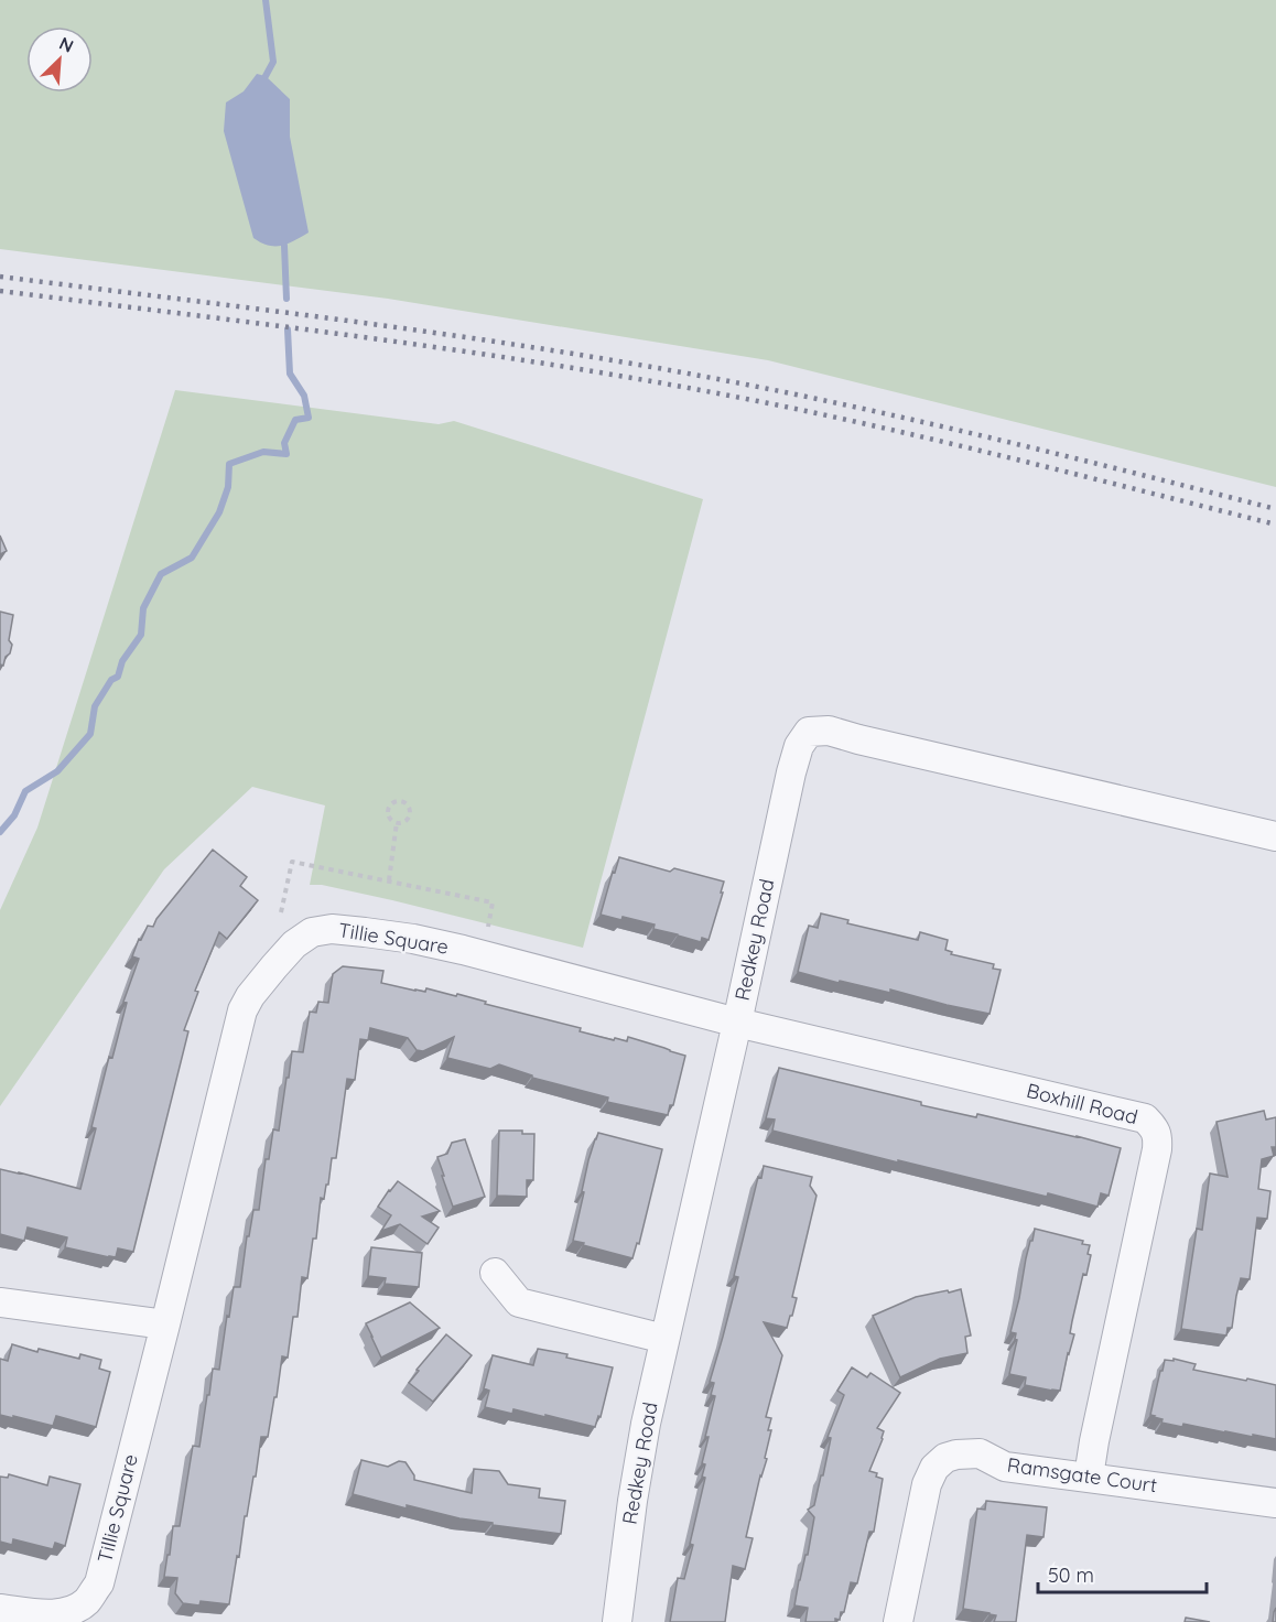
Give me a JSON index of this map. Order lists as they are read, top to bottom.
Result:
{
  "streets": {
    "street": [
      "Tillie Square",
      "Redkey Road",
      "Boxhill Road",
      "Ramsgate Court"
    ]
  },
  "crossings": [
    ["Tillie Square", "Redkey Road"],
    ["Tillie Square", "Boxhill Road"],
    ["Redkey Road", "Boxhill Road"],
    ["Boxhill Road", "Ramsgate Court"]
  ],
  "scale_bar": "50 m",
  "north": "top right"
}
